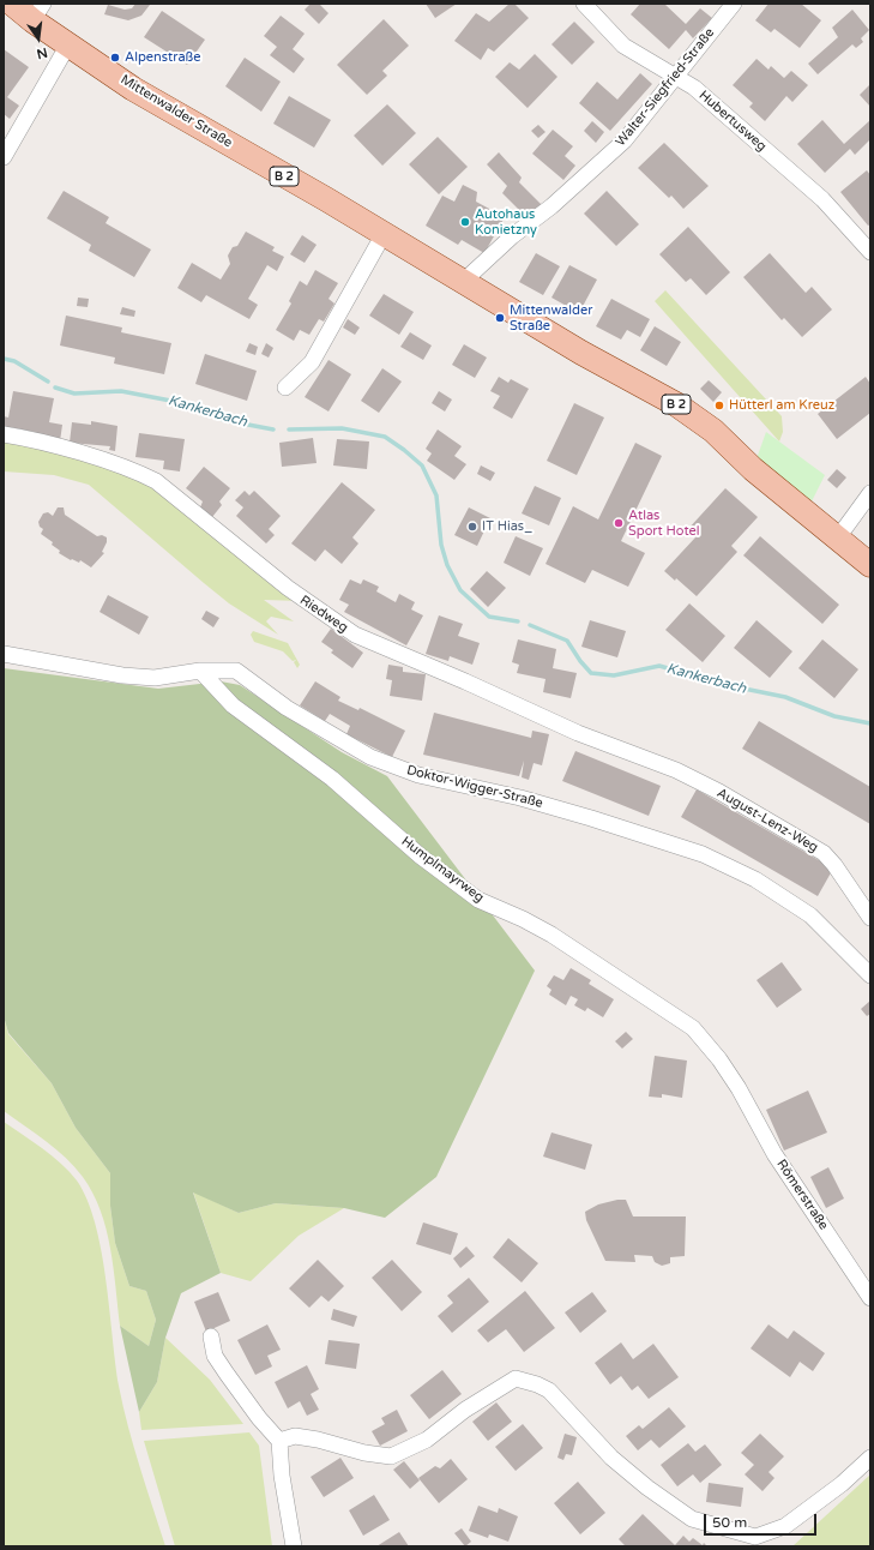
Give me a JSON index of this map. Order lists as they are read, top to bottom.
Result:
{
  "streets": {
    "main road": ["Mittenwalder Straße", "B 2"],
    "street": [
      "Walter-Siegfried-Straße",
      "Hubertusweg",
      "Riedweg",
      "Doktor-Wigger-Straße",
      "August-Lenz-Weg",
      "Humplmayrweg",
      "Römerstraße"
    ]
  },
  "crossings": [
    ["Walter-Siegfried-Straße", "Mittenwalder Straße"],
    ["Walter-Siegfried-Straße", "Hubertusweg"],
    ["Riedweg", "August-Lenz-Weg"],
    ["Doktor-Wigger-Straße", "Humplmayrweg"],
    ["Humplmayrweg", "Römerstraße"]
  ],
  "water": ["Kankerbach"],
  "places": [
    "Alpenstraße",
    "Autohaus Konietzny",
    "Mittenwalder Straße",
    "Hütterl am Kreuz",
    "Atlas Sport Hotel",
    "IT Hias_"
  ],
  "scale_bar": "50 m",
  "north": "bottom"
}
